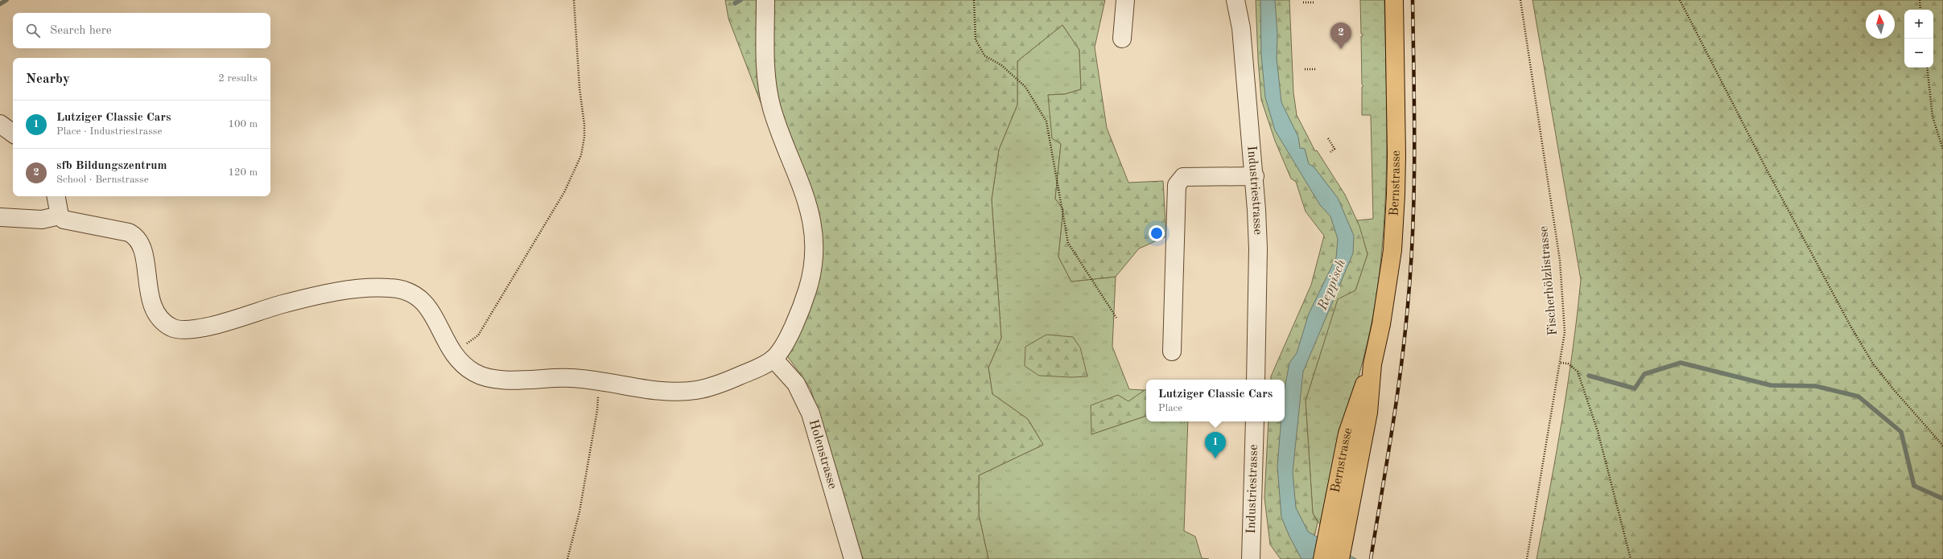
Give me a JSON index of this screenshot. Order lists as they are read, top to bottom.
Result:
{
  "streets": {
    "main road": ["Bernstrasse"],
    "street": ["Industriestrasse", "Holenstrasse"],
    "path": ["Fischerhölzlistrasse"]
  },
  "water": ["Reppisch"],
  "north": "top",
  "page": {
    "map_buttons": ["+", "−"],
    "search": "Search here",
    "pins": ["2", "1"],
    "heading": ["Nearby", "2 results"],
    "list": [
      {
        "mark": "1",
        "name": "Lutziger Classic Cars",
        "note": "Place · Industriestrasse",
        "value": "100 m"
      },
      {
        "mark": "2",
        "name": "sfb Bildungszentrum",
        "note": "School · Bernstrasse",
        "value": "120 m"
      }
    ],
    "popup": ["Lutziger Classic Cars", "Place"]
  }
}
